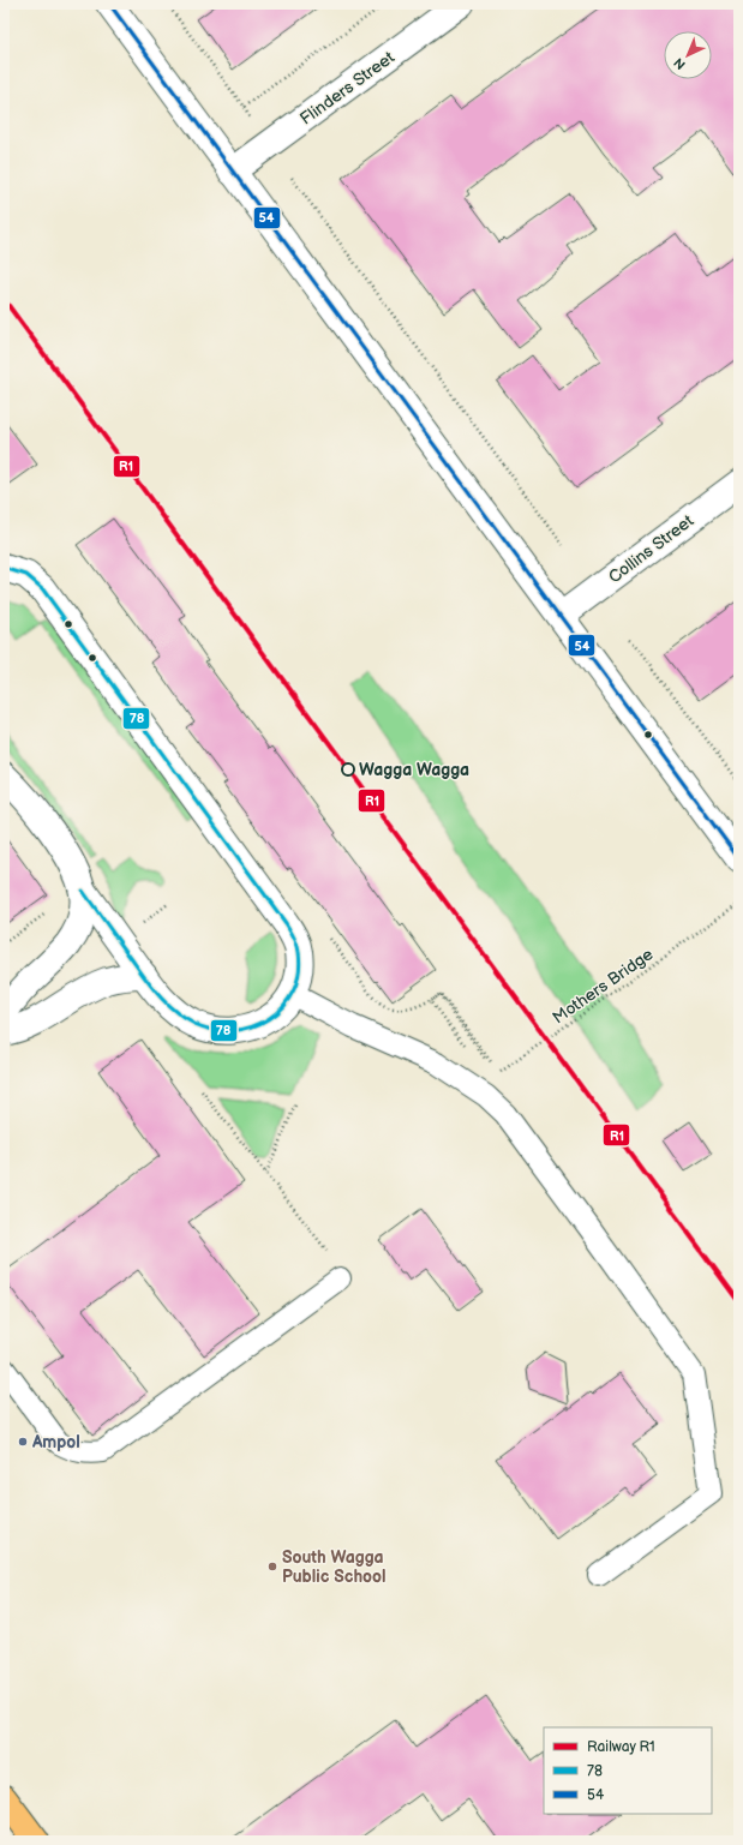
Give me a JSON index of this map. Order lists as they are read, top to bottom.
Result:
{
  "streets": {
    "street": ["Flinders Street", "Collins Street"],
    "path": ["Mothers Bridge"]
  },
  "places": ["Wagga Wagga", "Ampol", "South Wagga Public School"],
  "lines": ["transit line 54", "rail line R1", "transit line 78"],
  "legend": ["Railway R1", "78", "54"],
  "north": "bottom left"
}
